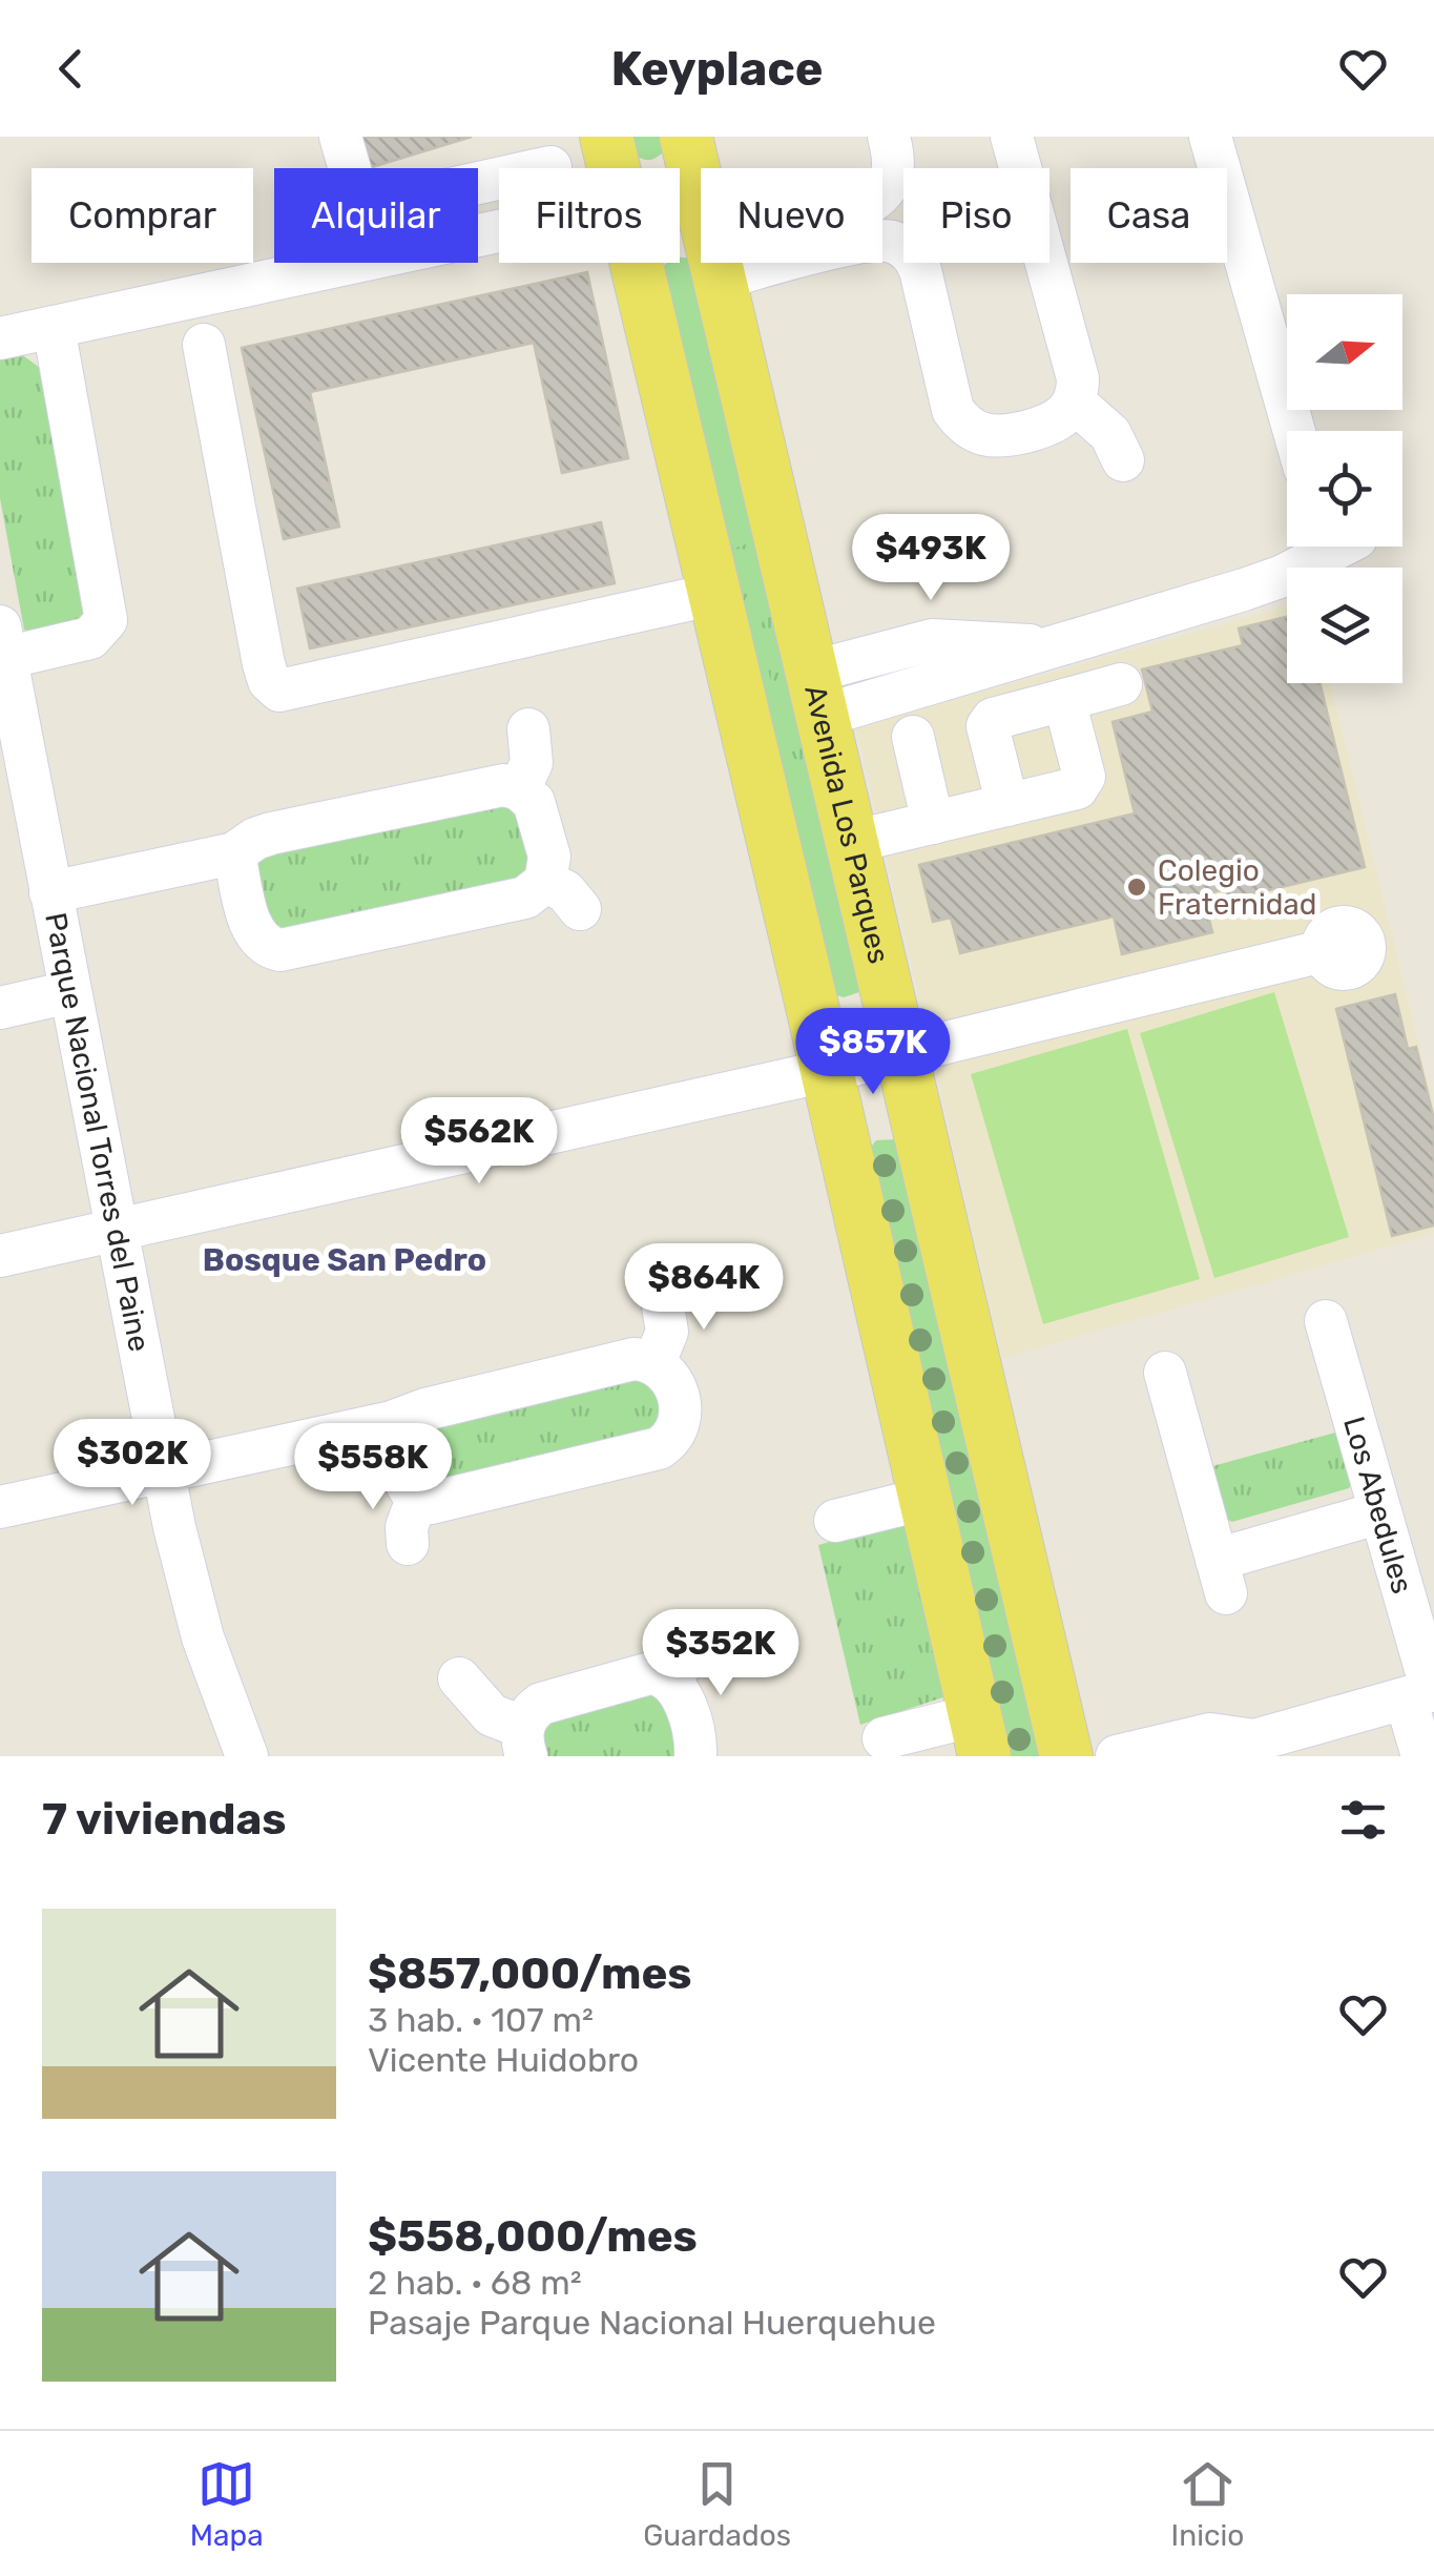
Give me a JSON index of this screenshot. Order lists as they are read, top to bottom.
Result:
{
  "streets": {
    "main road": ["Avenida Los Parques"],
    "street": ["Parque Nacional Torres del Paine", "Los Abedules"]
  },
  "districts": ["Bosque San Pedro"],
  "places": ["Colegio Fraternidad"],
  "north": "right",
  "page": {
    "header": "Keyplace",
    "chip": [
      "Comprar",
      "Alquilar",
      "Filtros",
      "Nuevo",
      "Piso",
      "Casa"
    ],
    "price": [
      "$493K",
      "$857K",
      "$562K",
      "$864K",
      "$302K",
      "$558K",
      "$352K"
    ],
    "heading": "7 viviendas",
    "list": [
      {
        "name": "$857,000/mes",
        "note": "3 hab. · 107 m² · Vicente Huidobro"
      },
      {
        "name": "$558,000/mes",
        "note": "2 hab. · 68 m² · Pasaje Parque Nacional Huerquehue"
      }
    ],
    "tabs": ["Mapa", "Guardados", "Inicio"]
  }
}
